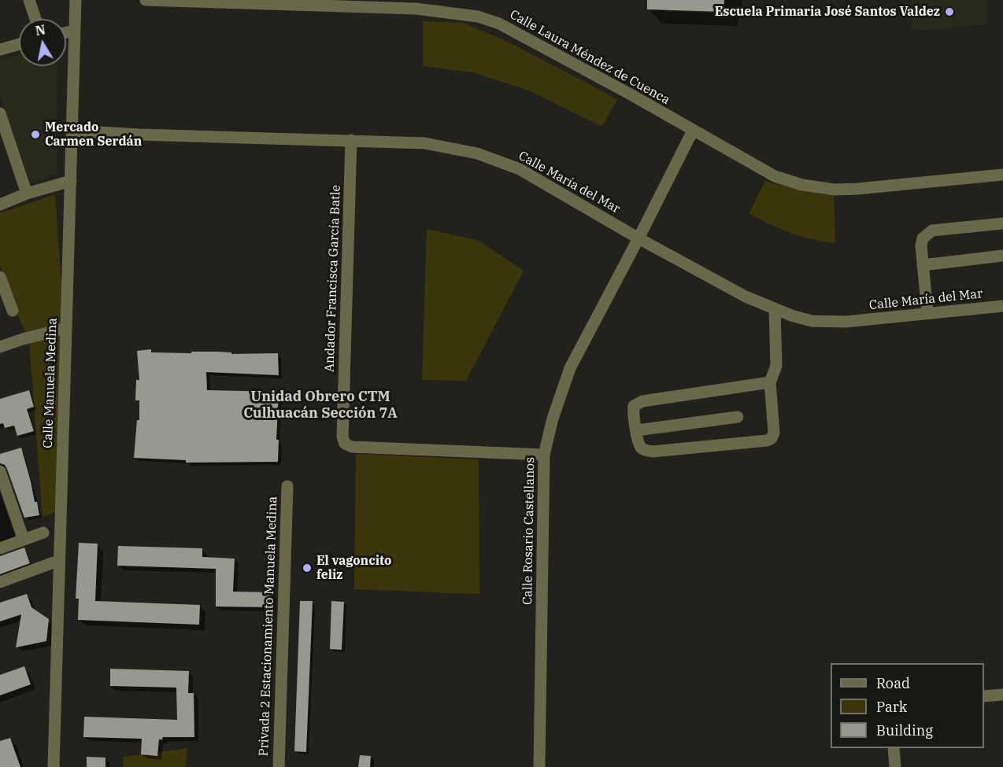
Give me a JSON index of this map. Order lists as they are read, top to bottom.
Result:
{
  "streets": {
    "street": [
      "Calle Laura Méndez de Cuenca",
      "Calle María del Mar",
      "Andador Francisca García Batle",
      "Calle Manuela Medina",
      "Calle Rosario Castellanos",
      "Privada 2 Estacionamiento Manuela Medina"
    ]
  },
  "crossings": [
    ["Calle Laura Méndez de Cuenca", "Calle Rosario Castellanos"],
    ["Calle María del Mar", "Andador Francisca García Batle"],
    ["Calle María del Mar", "Calle Manuela Medina"],
    ["Calle María del Mar", "Calle Rosario Castellanos"],
    ["Andador Francisca García Batle", "Calle Rosario Castellanos"]
  ],
  "districts": ["Unidad Obrero CTM Culhuacán Sección 7A"],
  "places": ["Escuela Primaria José Santos Valdez", "Mercado Carmen Serdán", "El vagoncito feliz"],
  "legend": ["Road", "Park", "Building"],
  "north": "top"
}
